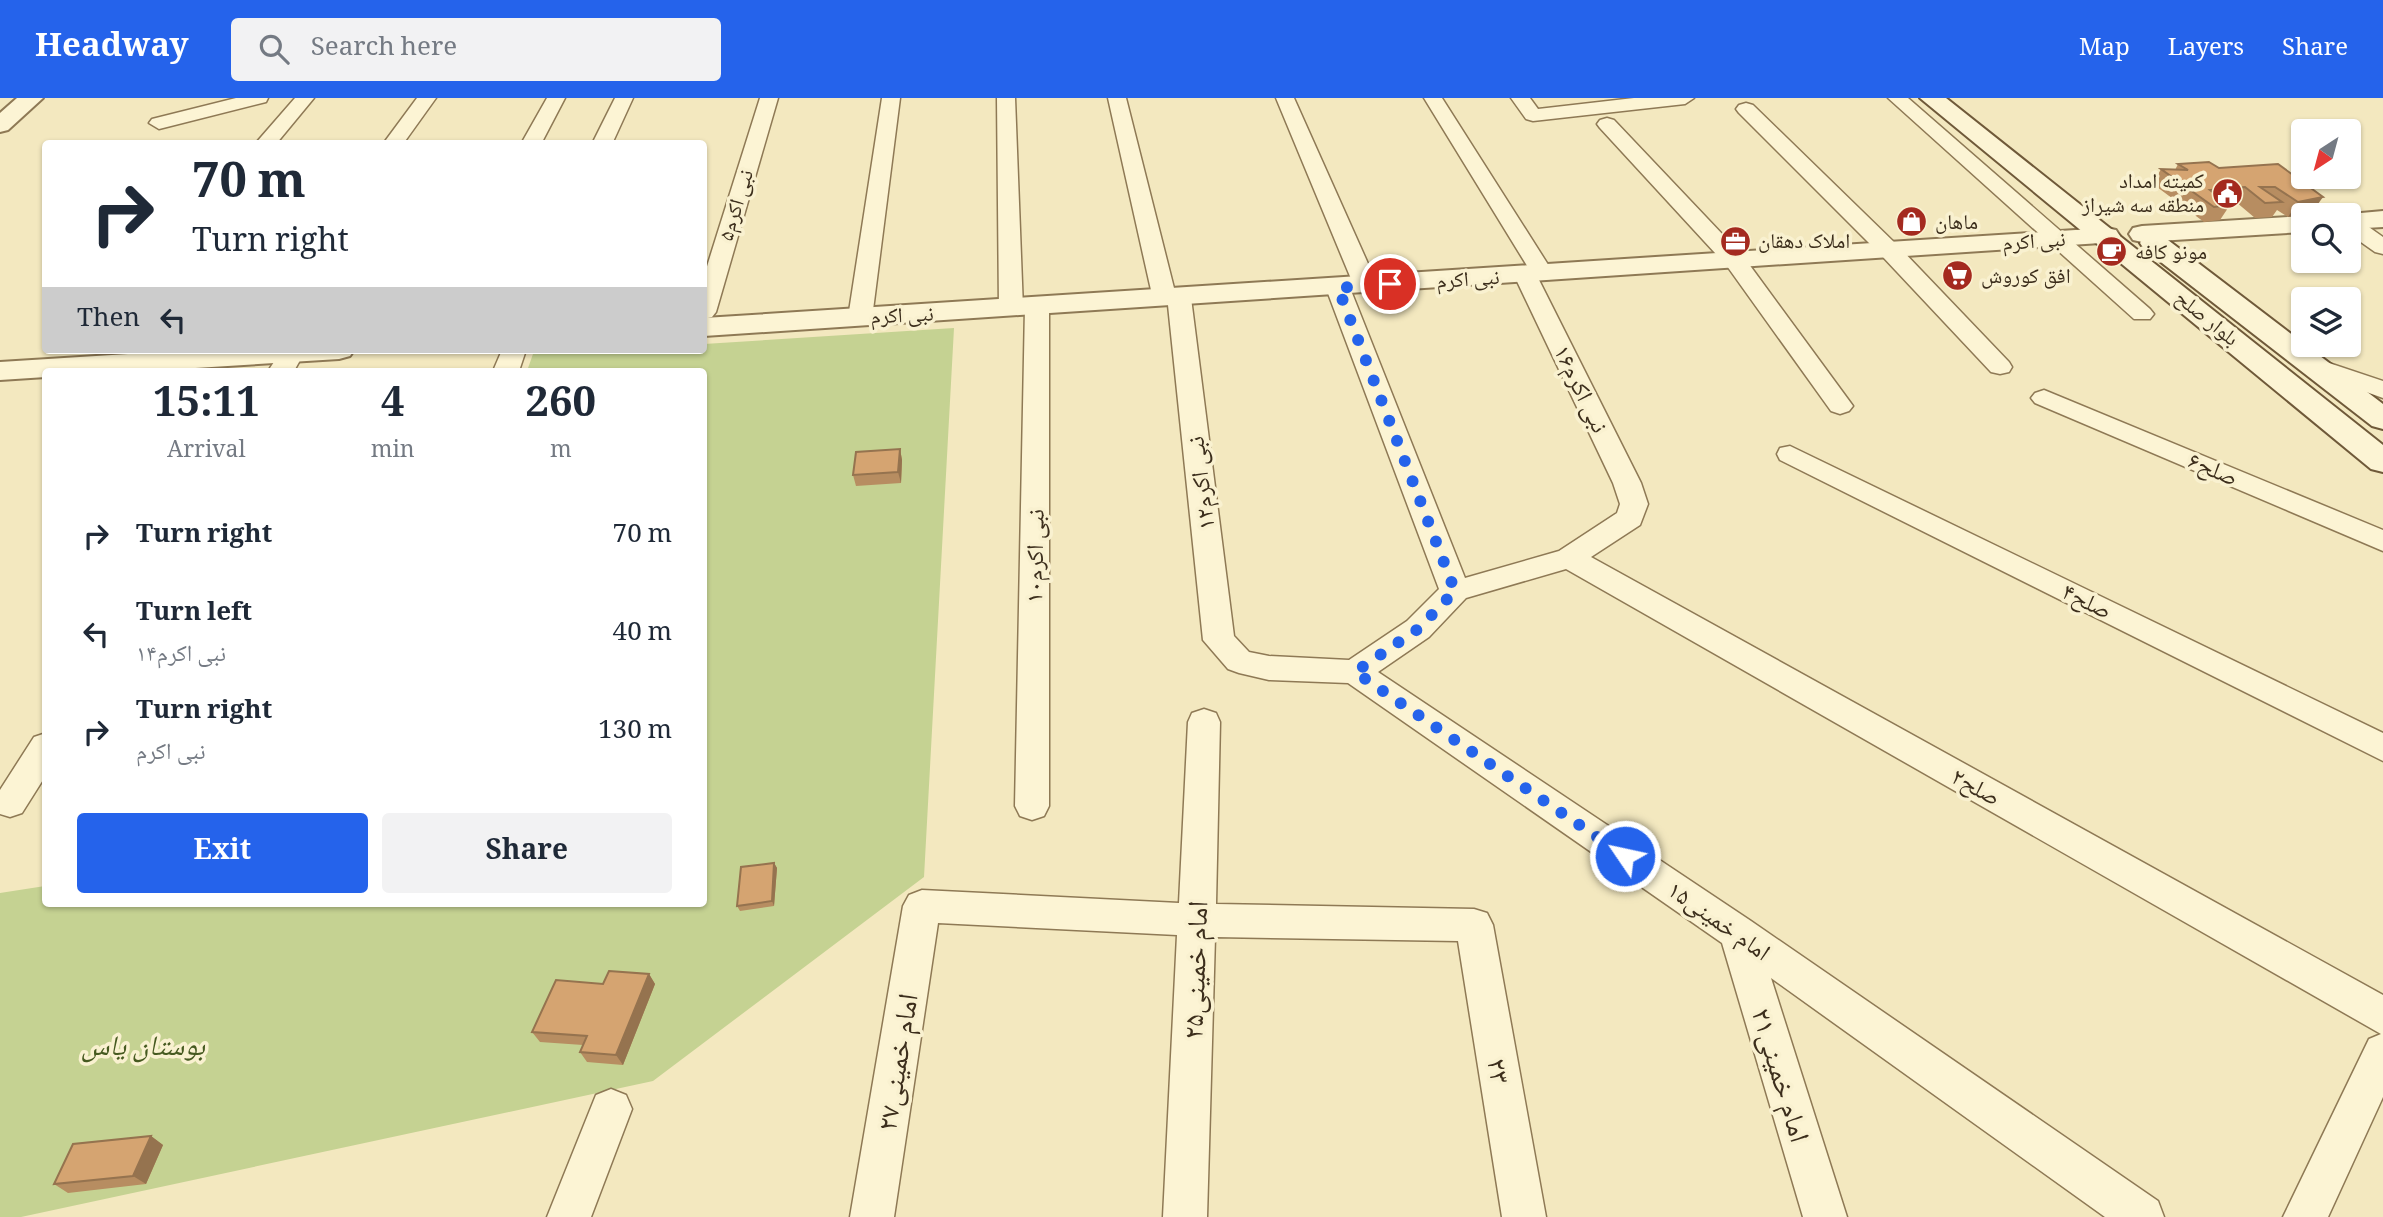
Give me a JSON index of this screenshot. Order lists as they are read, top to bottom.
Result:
{
  "streets": {
    "street": [
      "نبی اکرم۵",
      "نبی اکرم",
      "بلوار صلح",
      "نبی اکرم۱۶",
      "صلح۶",
      "نبی اکرم۱۲",
      "نبی اکرم۱۰",
      "صلح۴",
      "صلح۲",
      "۱۵امام خمینی",
      "امام خمینی۲۵",
      "امام خمینی۲۷",
      "۲۳",
      "امام خمینی۲۱"
    ]
  },
  "crossings": [
    ["نبی اکرم", "بلوار صلح"],
    ["نبی اکرم", "نبی اکرم۱۶"],
    ["نبی اکرم", "نبی اکرم۱۲"],
    ["نبی اکرم", "نبی اکرم۱۰"],
    ["نبی اکرم۱۶", "صلح۲"],
    ["نبی اکرم۱۲", "۱۵امام خمینی"],
    ["۱۵امام خمینی", "امام خمینی۲۱"],
    ["امام خمینی۲۵", "امام خمینی۲۷"],
    ["امام خمینی۲۵", "۲۳"],
    ["امام خمینی۲۷", "۲۳"]
  ],
  "parks": ["بوستان یاس"],
  "places": {
    "public building": ["کمیته امداد منطقه سه شیراز"],
    "shop": ["ماهان"],
    "office": ["املاک دهقان"],
    "cafe": ["مونو کافه"],
    "supermarket": ["افق کوروش"]
  },
  "north": "bottom left",
  "page": {
    "header": "Headway",
    "search": "Search here",
    "nav": ["Map", "Layers", "Share"],
    "turn": ["70 m", "Turn right"],
    "then": "Then",
    "eta": [
      "15:11",
      "Arrival",
      "4",
      "min",
      "260",
      "m"
    ],
    "list": [
      {
        "name": "Turn right",
        "value": "70 m"
      },
      {
        "name": "Turn left",
        "note": "نبی اکرم۱۴",
        "value": "40 m"
      },
      {
        "name": "Turn right",
        "note": "نبی اکرم",
        "value": "130 m"
      }
    ],
    "buttons": ["Exit", "Share"]
  }
}
